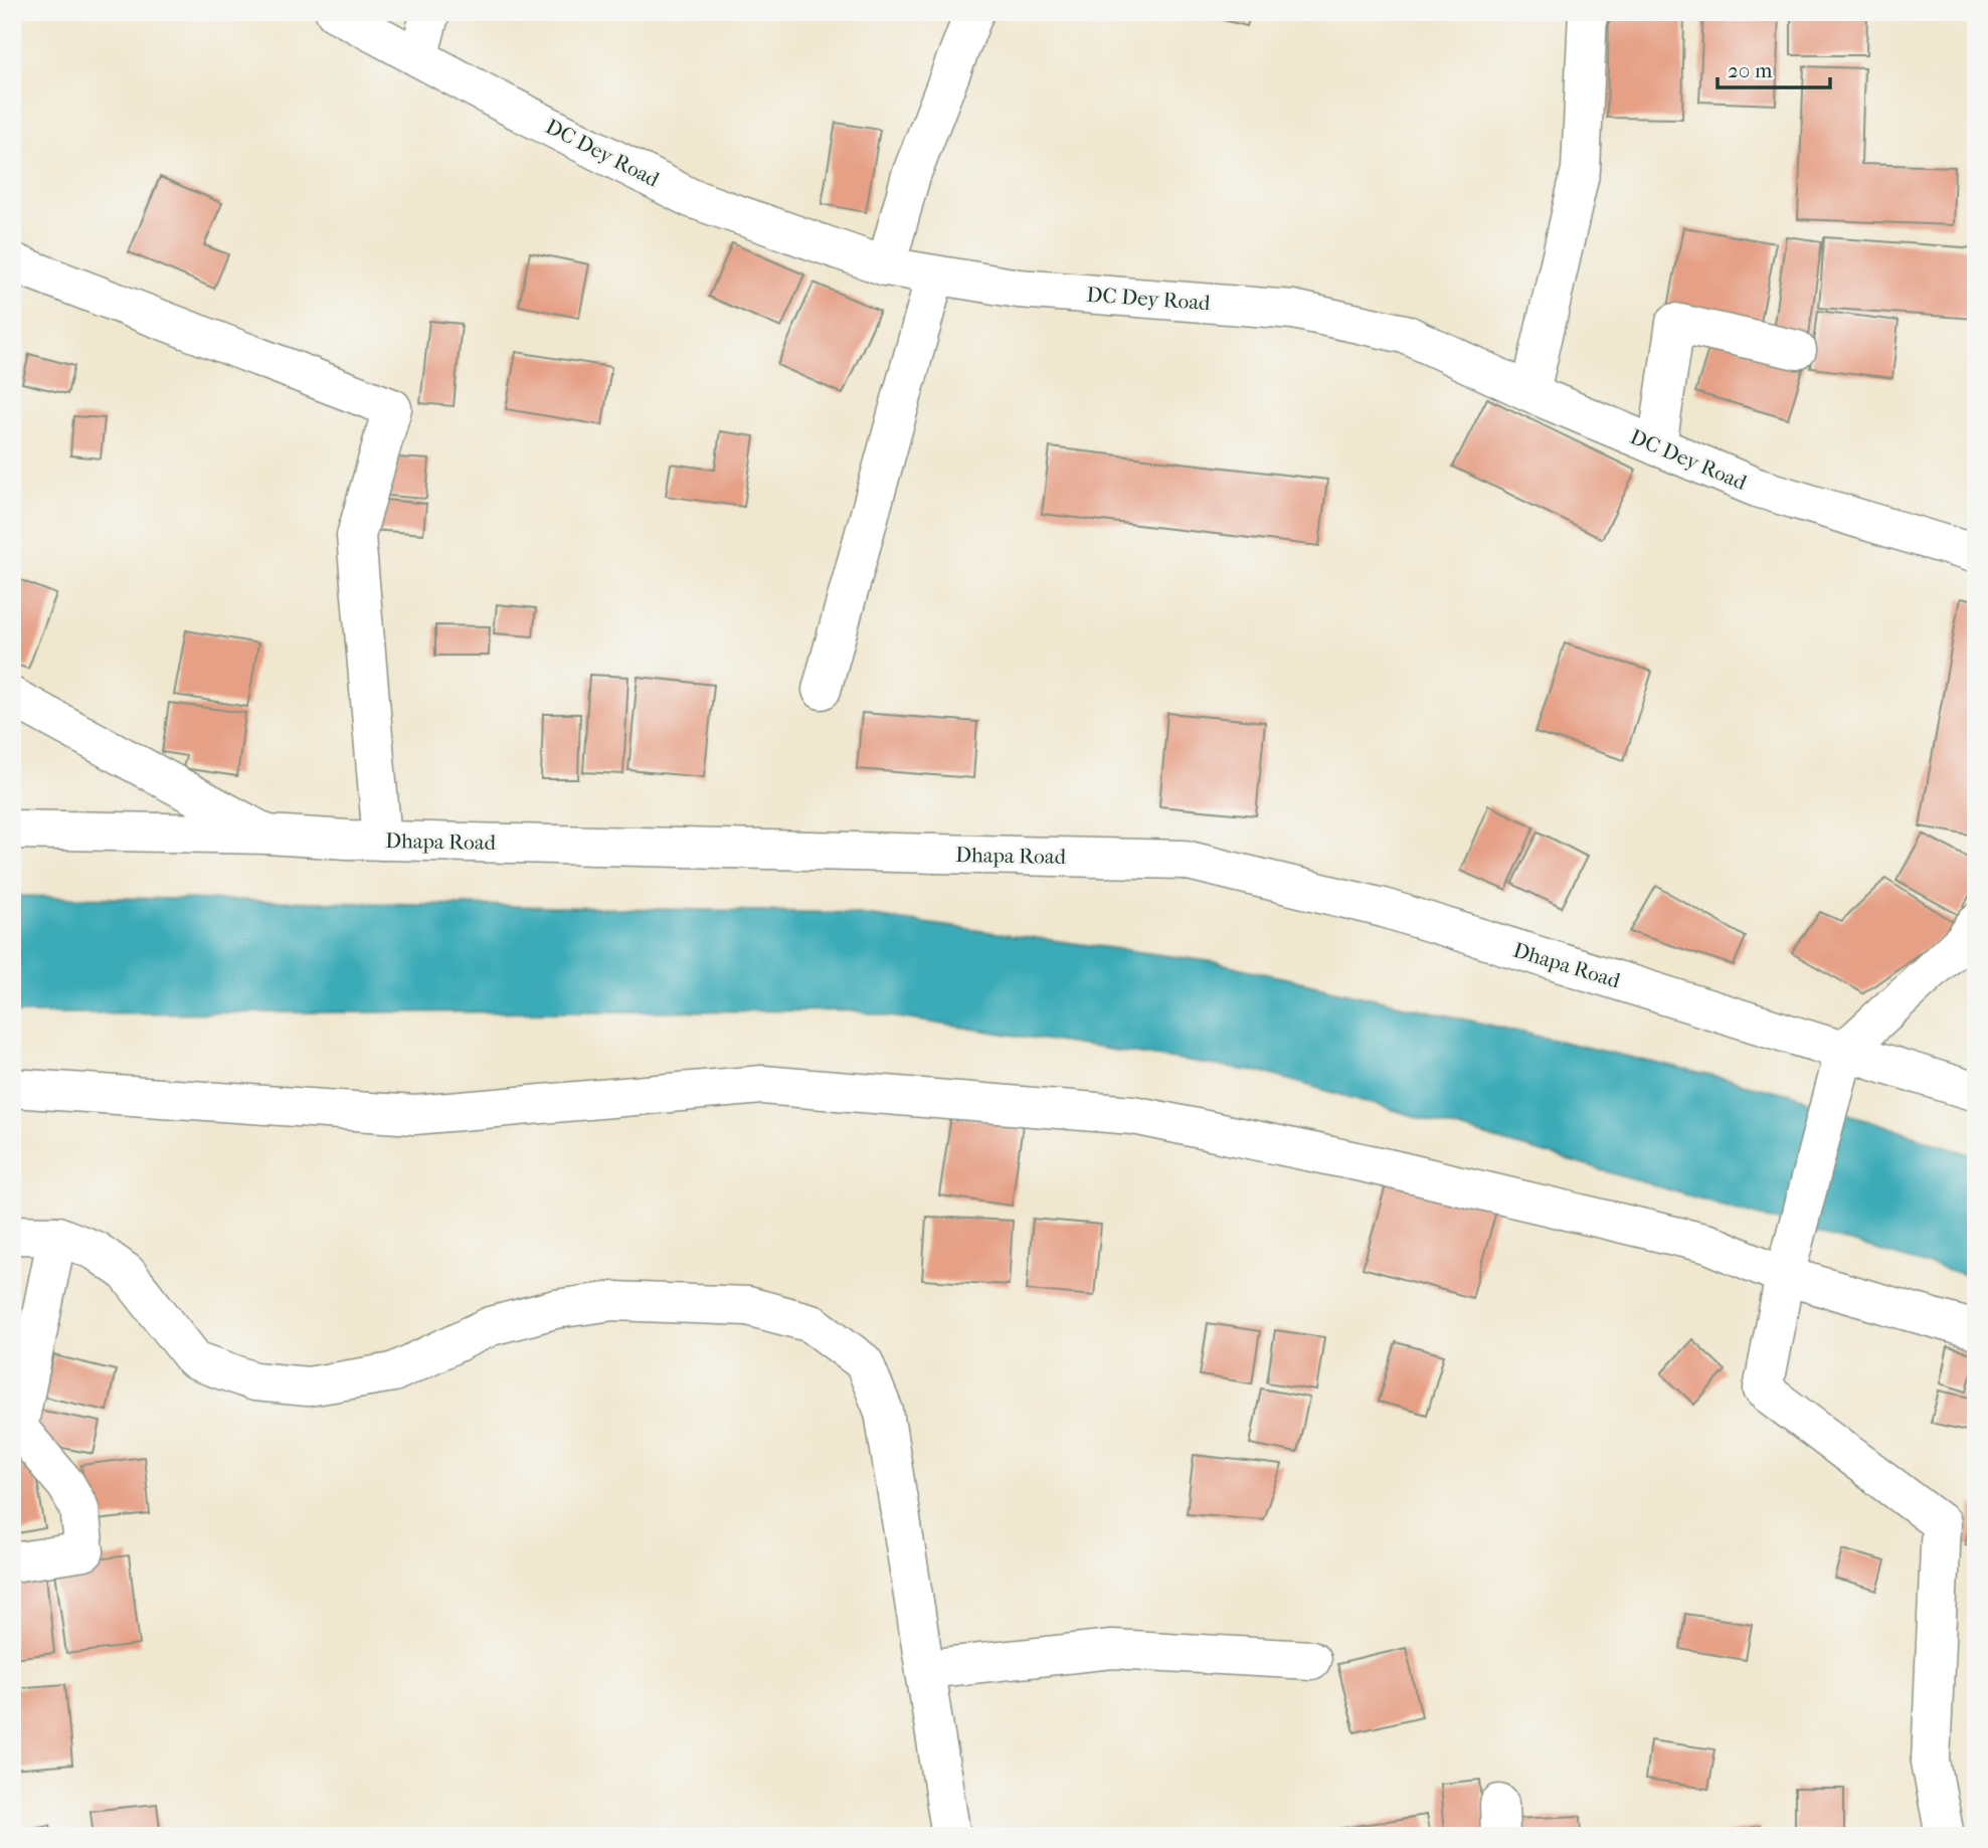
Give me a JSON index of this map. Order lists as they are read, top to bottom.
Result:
{
  "streets": {
    "street": ["DC Dey Road", "Dhapa Road"]
  },
  "scale_bar": "20 m"
}
